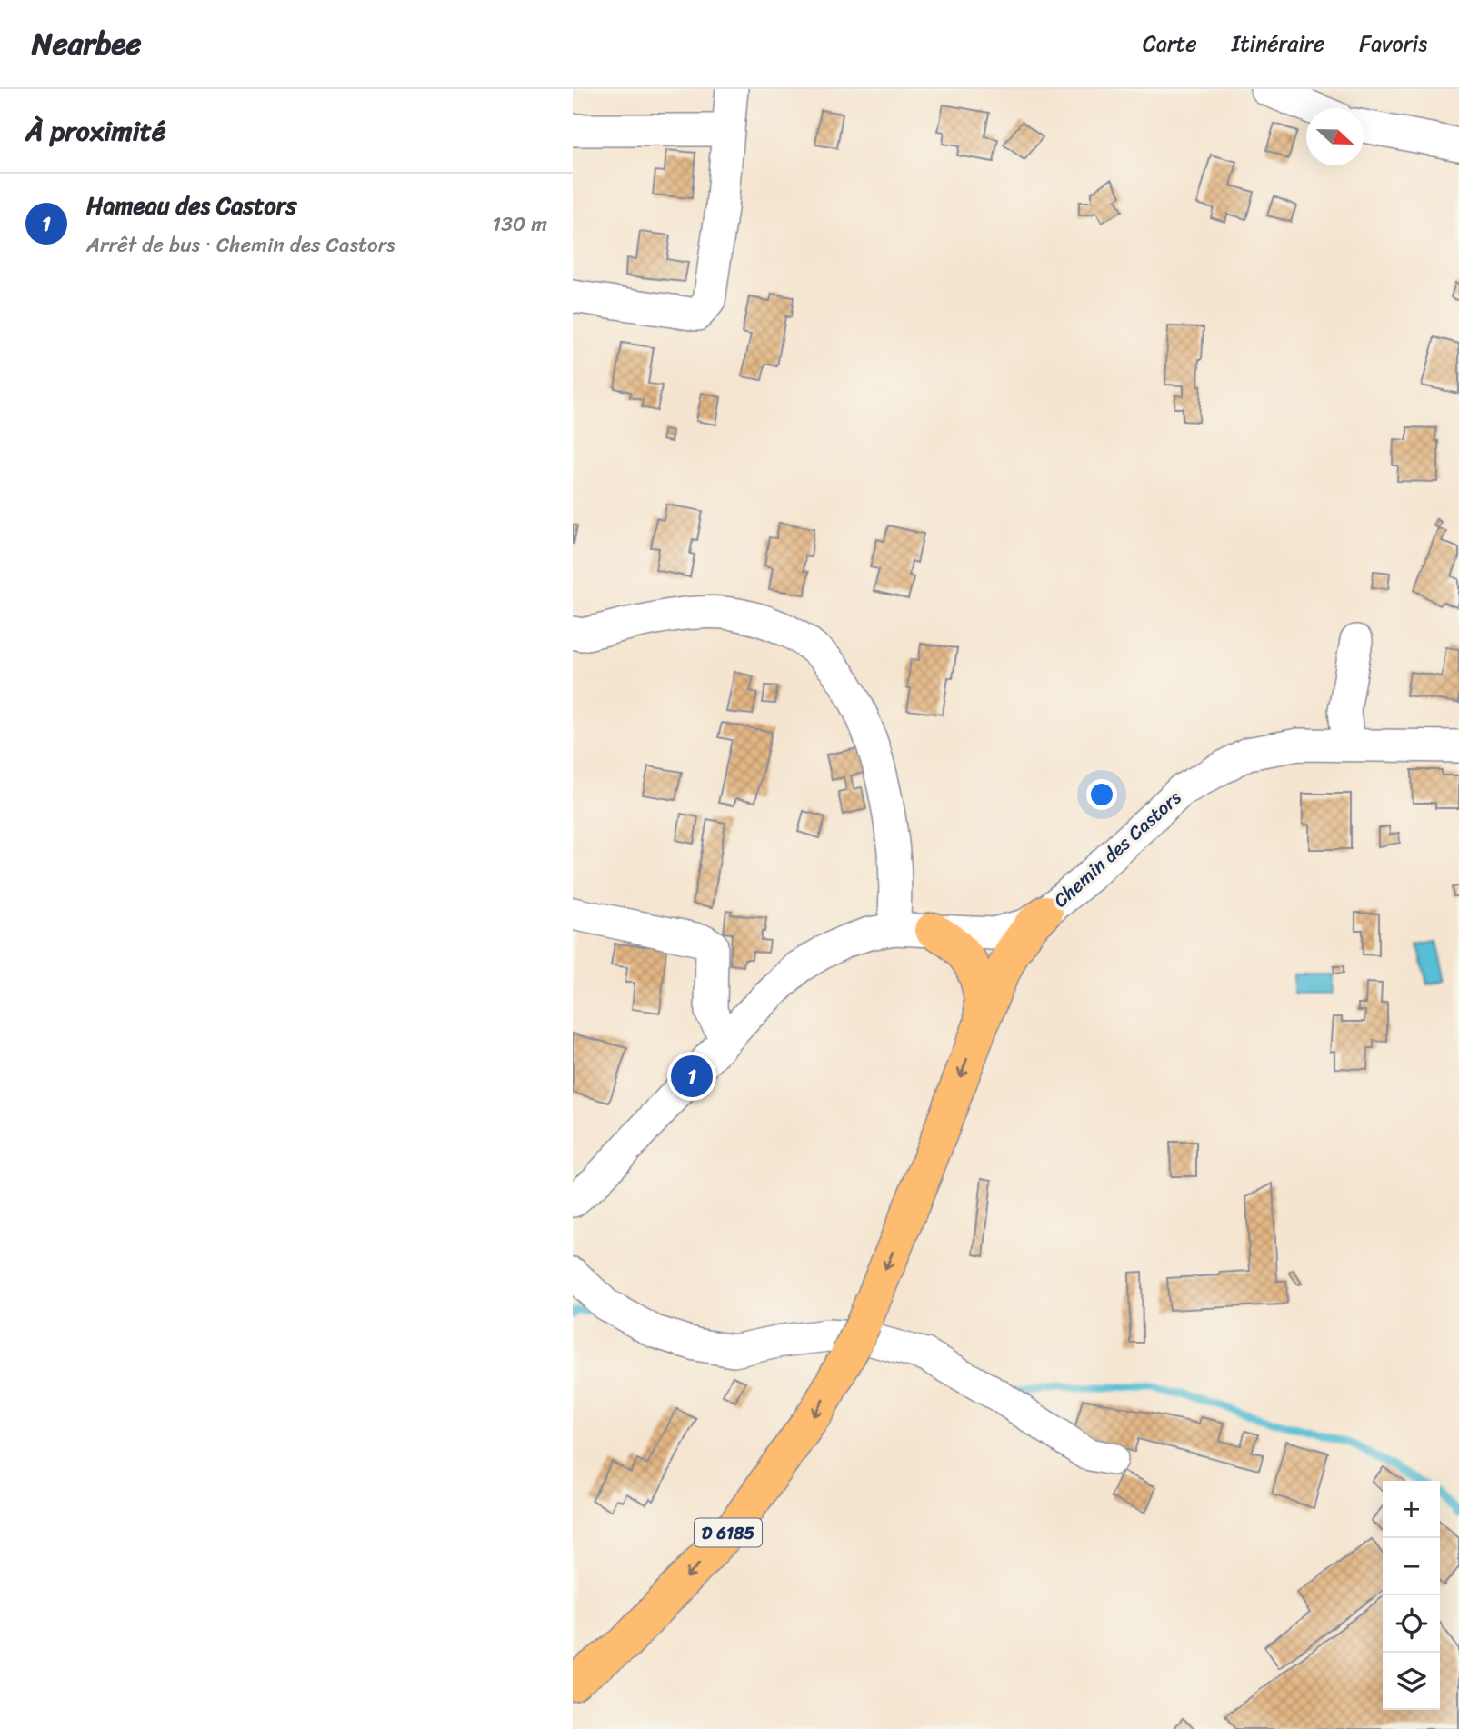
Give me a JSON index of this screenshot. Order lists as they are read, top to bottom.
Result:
{
  "streets": {
    "highway": ["D 6185"],
    "street": ["Chemin des Castors"]
  },
  "crossings": [
    ["Chemin des Castors", "D 6185"]
  ],
  "north": "right",
  "page": {
    "header": "Nearbee",
    "nav": ["Carte", "Itinéraire", "Favoris"],
    "heading": "À proximité",
    "list": [
      {
        "mark": "1",
        "name": "Hameau des Castors",
        "note": "Arrêt de bus · Chemin des Castors",
        "value": "130 m"
      }
    ],
    "pins": "1",
    "map_buttons": ["+", "−"]
  }
}
